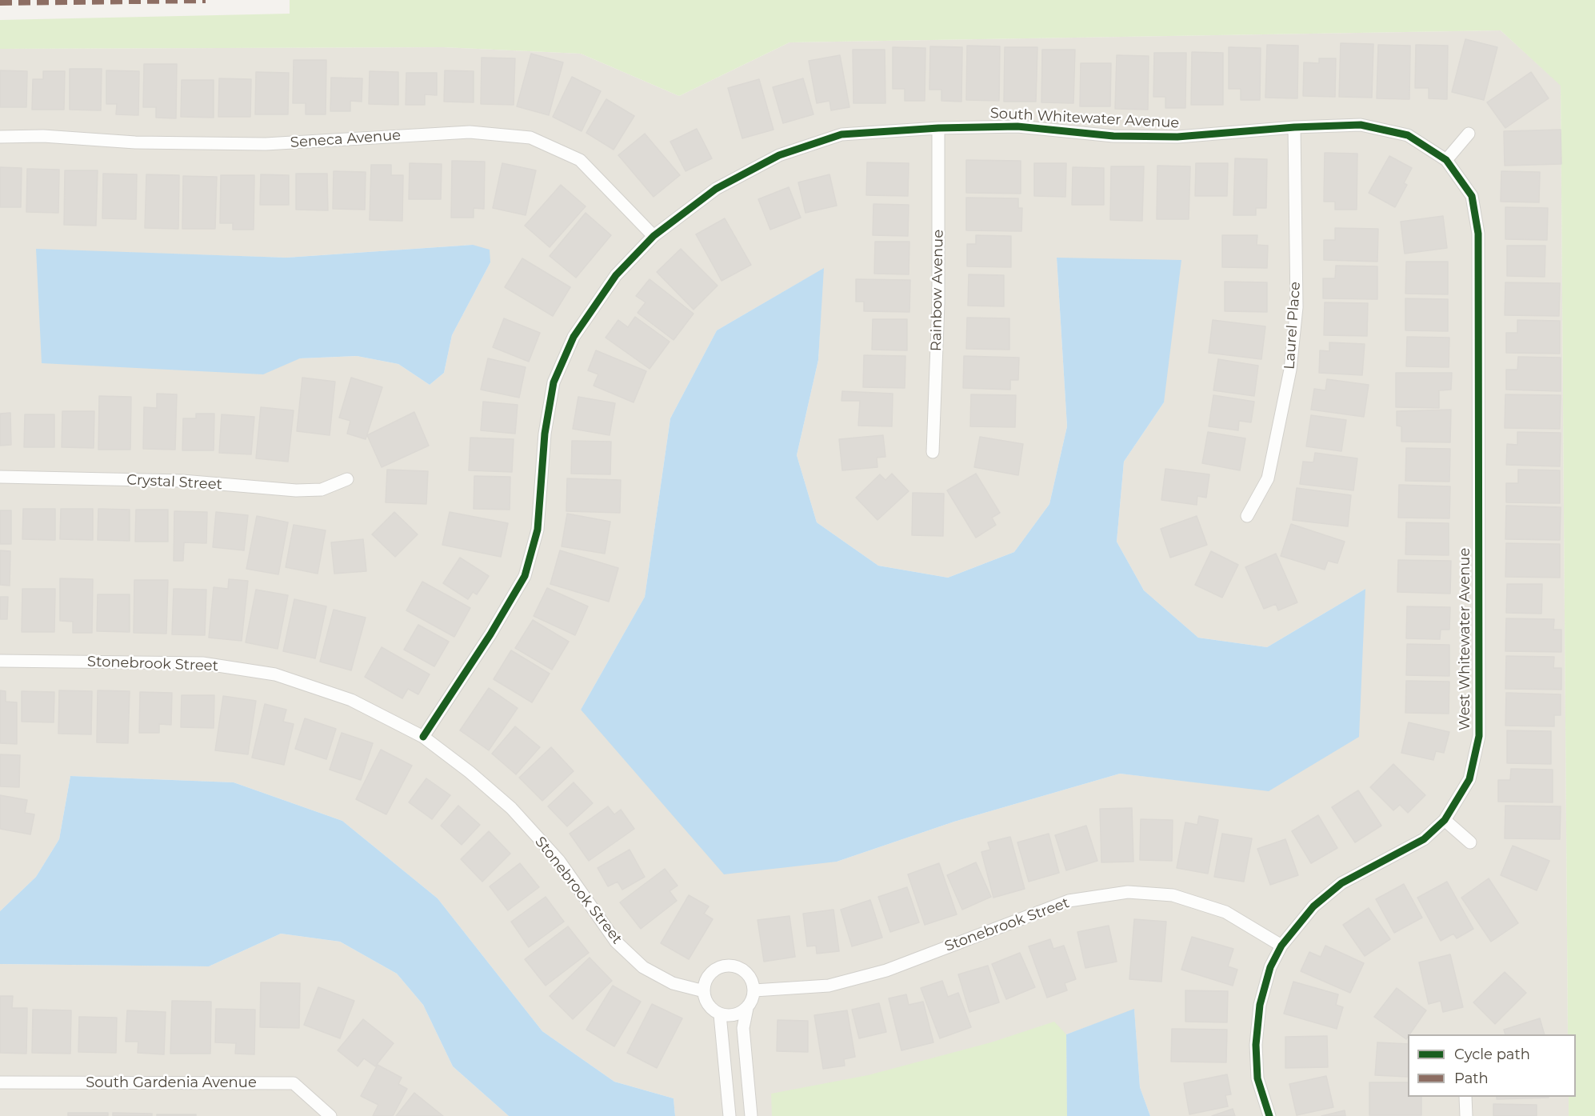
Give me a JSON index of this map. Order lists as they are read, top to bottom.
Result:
{
  "streets": {
    "street": [
      "South Whitewater Avenue",
      "Seneca Avenue",
      "Rainbow Avenue",
      "Laurel Place",
      "Crystal Street",
      "West Whitewater Avenue",
      "Stonebrook Street",
      "South Gardenia Avenue"
    ]
  },
  "crossings": [
    ["South Whitewater Avenue", "Seneca Avenue"],
    ["South Whitewater Avenue", "Rainbow Avenue"],
    ["South Whitewater Avenue", "Laurel Place"],
    ["South Whitewater Avenue", "West Whitewater Avenue"],
    ["South Whitewater Avenue", "Stonebrook Street"],
    ["West Whitewater Avenue", "Stonebrook Street"]
  ],
  "legend": ["Cycle path", "Path"]
}
